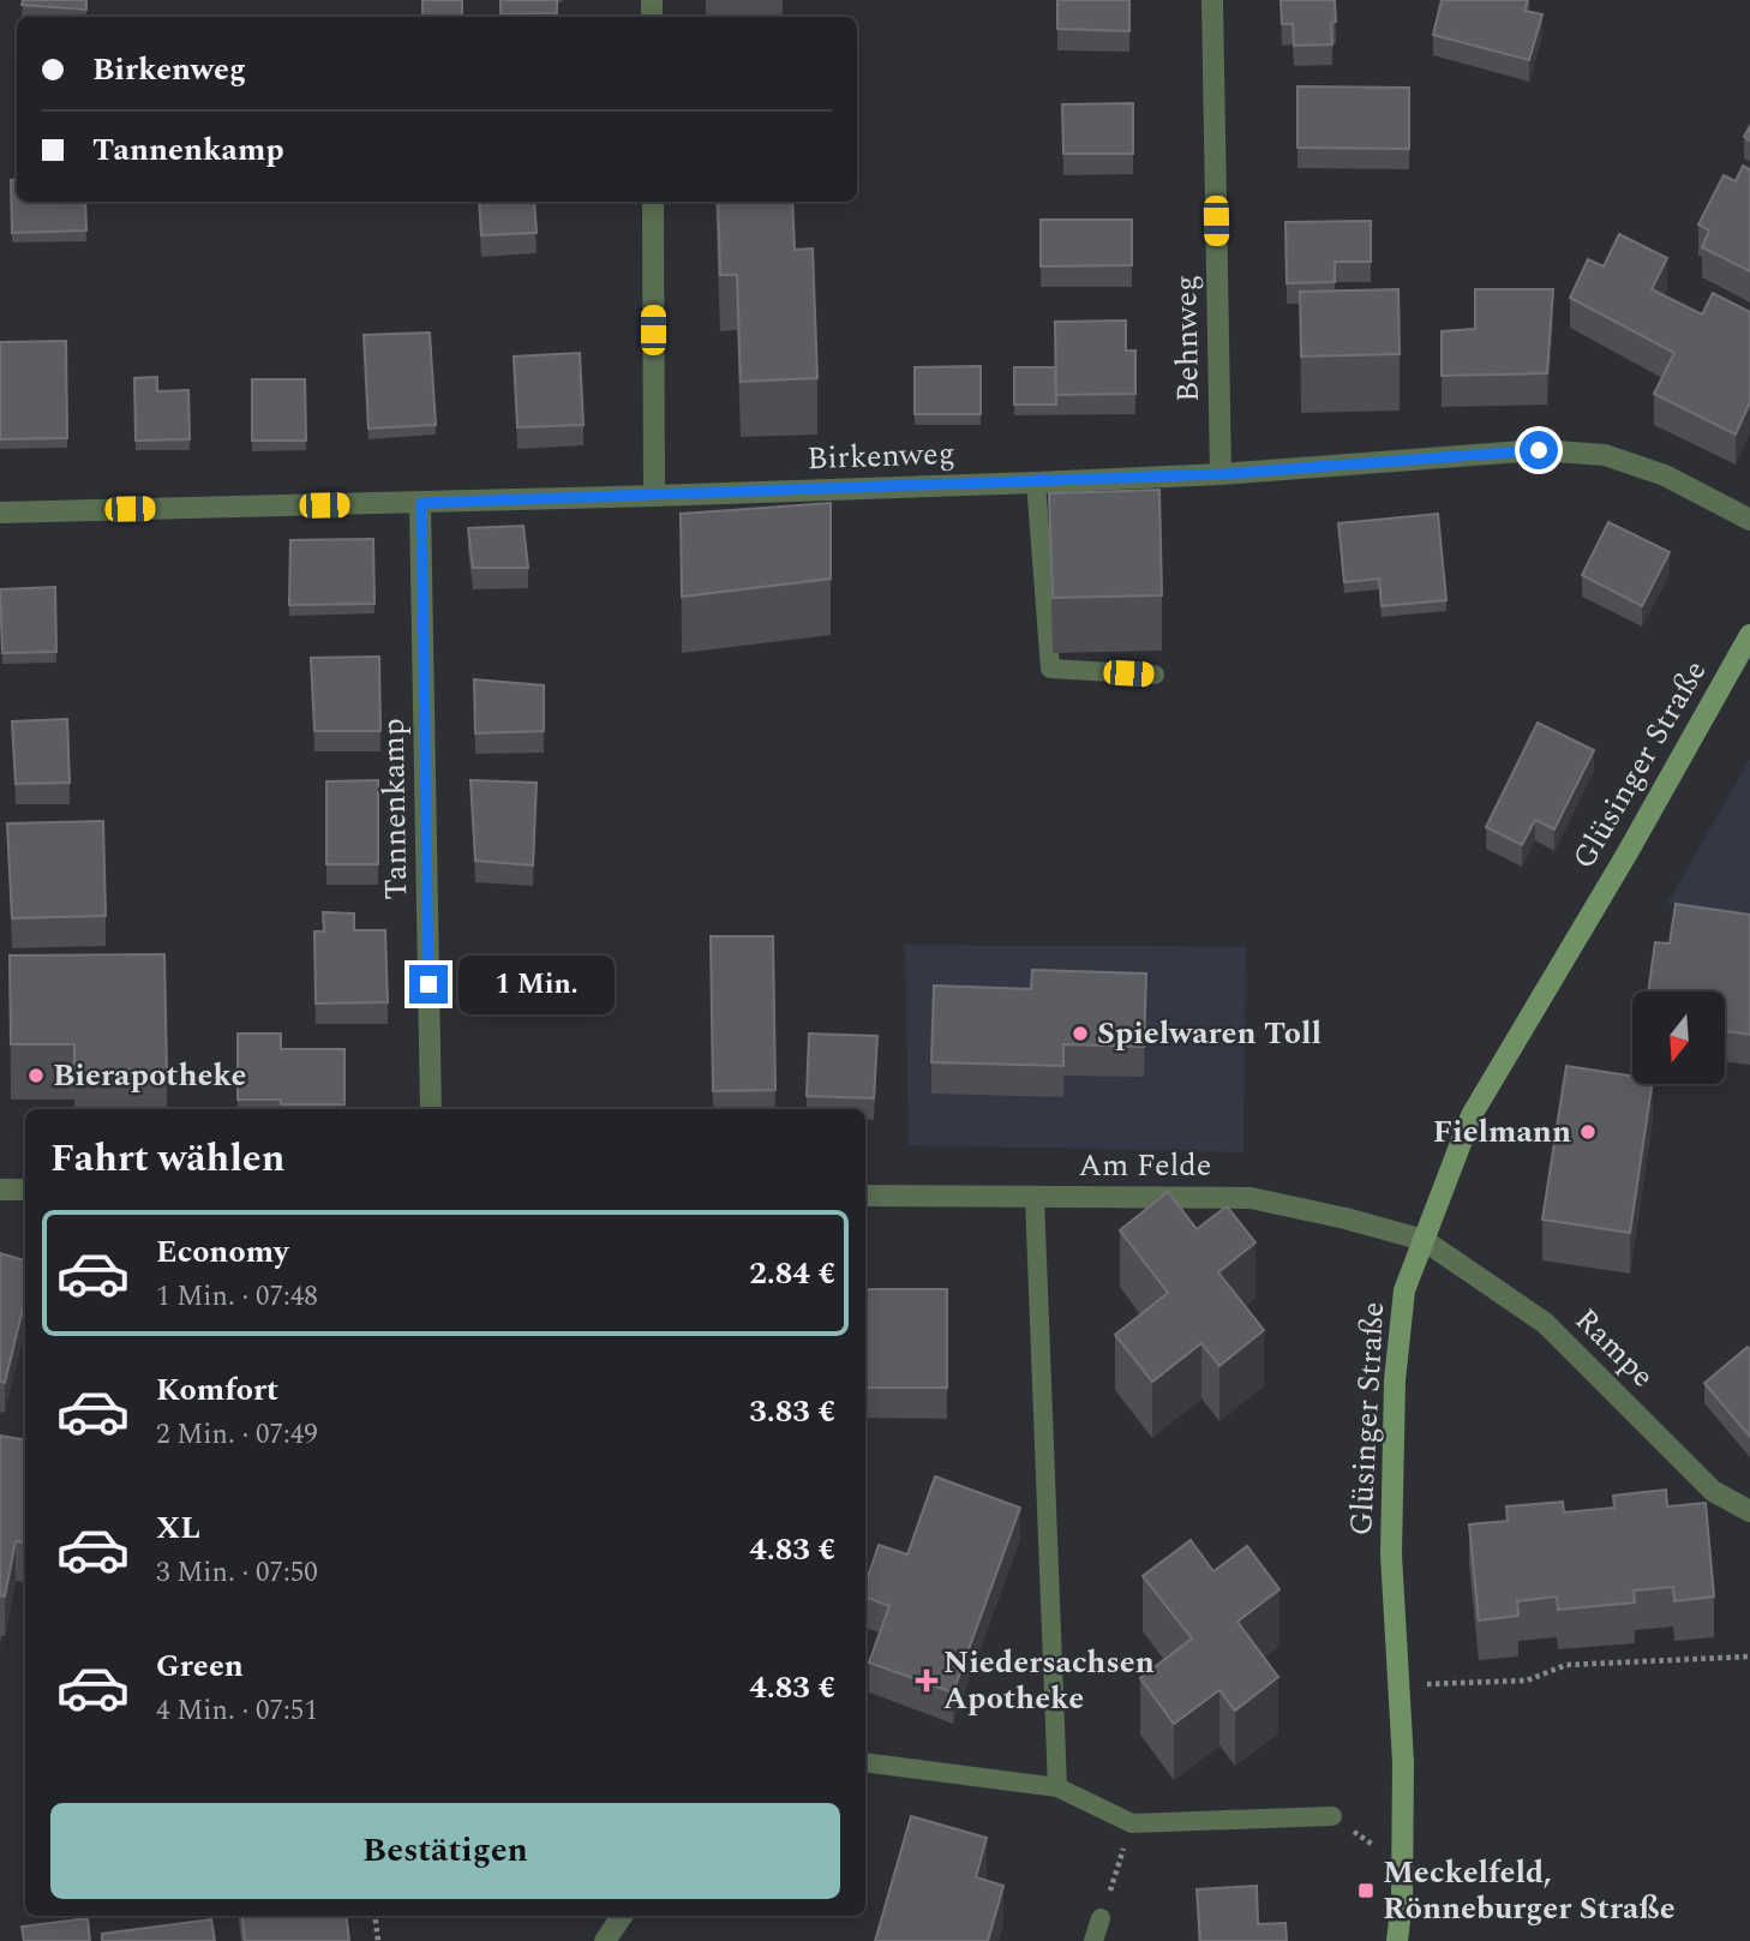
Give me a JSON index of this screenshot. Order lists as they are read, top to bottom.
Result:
{
  "streets": {
    "main road": ["Glüsinger Straße"],
    "street": [
      "Behnweg",
      "Birkenweg",
      "Tannenkamp",
      "Am Felde",
      "Rampe"
    ]
  },
  "crossings": [
    ["Behnweg", "Birkenweg"],
    ["Birkenweg", "Tannenkamp"],
    ["Glüsinger Straße", "Am Felde"],
    ["Glüsinger Straße", "Rampe"],
    ["Am Felde", "Rampe"]
  ],
  "places": {
    "other": ["Spielwaren Toll", "Bierapotheke", "Fielmann"],
    "health": ["Niedersachsen Apotheke"],
    "transit": ["Meckelfeld, Rönneburger Straße"]
  },
  "north": "bottom",
  "page": {
    "banner": ["Birkenweg", "Tannenkamp"],
    "bubble": "1 Min.",
    "heading": "Fahrt wählen",
    "list": [
      {
        "name": "Economy",
        "note": "1 Min. · 07:48",
        "value": "2.84 €"
      },
      {
        "name": "Komfort",
        "note": "2 Min. · 07:49",
        "value": "3.83 €"
      },
      {
        "name": "XL",
        "note": "3 Min. · 07:50",
        "value": "4.83 €"
      },
      {
        "name": "Green",
        "note": "4 Min. · 07:51",
        "value": "4.83 €"
      }
    ],
    "buttons": "Bestätigen"
  }
}
